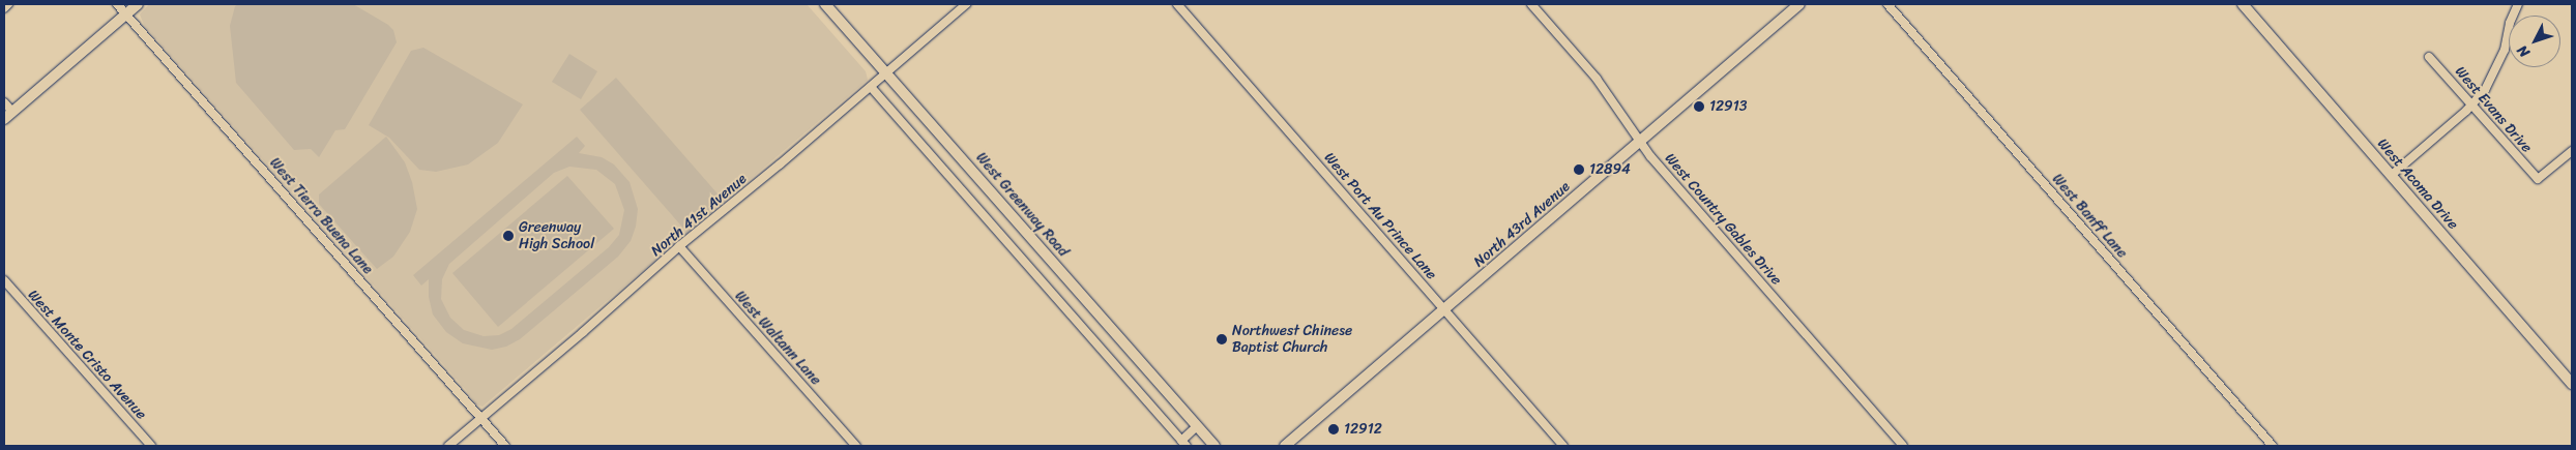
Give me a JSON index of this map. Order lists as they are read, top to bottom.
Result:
{
  "streets": {
    "main road": ["West Acoma Drive", "West Greenway Road", "North 43rd Avenue"],
    "street": [
      "West Evans Drive",
      "North 41st Avenue",
      "West Tierra Buena Lane",
      "West Port Au Prince Lane",
      "West Banff Lane",
      "West Country Gables Drive",
      "West Waltann Lane",
      "West Monte Cristo Avenue"
    ]
  },
  "crossings": [
    ["West Greenway Road", "North 41st Avenue"],
    ["North 41st Avenue", "West Tierra Buena Lane"],
    ["North 41st Avenue", "West Waltann Lane"],
    ["West Port Au Prince Lane", "North 43rd Avenue"],
    ["West Country Gables Drive", "North 43rd Avenue"]
  ],
  "places": [
    "12913",
    "12894",
    "Greenway High School",
    "Northwest Chinese Baptist Church",
    "12912"
  ],
  "north": "bottom left"
}
